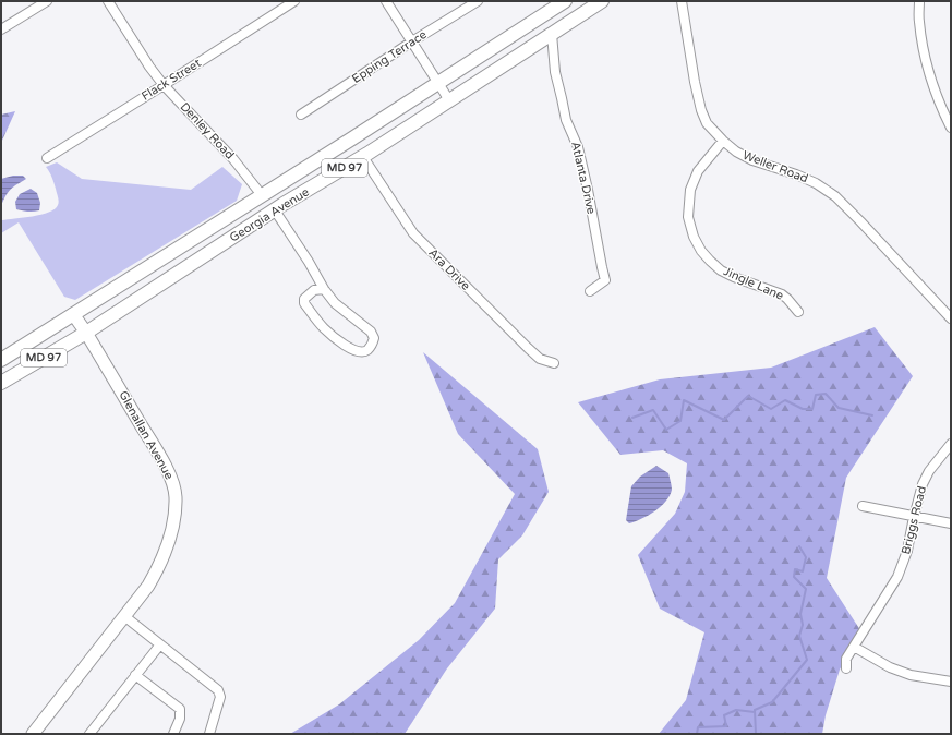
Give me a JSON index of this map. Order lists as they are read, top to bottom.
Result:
{
  "streets": {
    "main road": ["MD 97", "Georgia Avenue"],
    "street": [
      "Epping Terrace",
      "Flack Street",
      "Denley Road",
      "Weller Road",
      "Atlanta Drive",
      "Ara Drive",
      "Jingle Lane",
      "Glenallan Avenue",
      "Briggs Road"
    ]
  },
  "crossings": [
    ["Flack Street", "Denley Road"],
    ["Denley Road", "Georgia Avenue"],
    ["Weller Road", "Jingle Lane"],
    ["Atlanta Drive", "Georgia Avenue"],
    ["Georgia Avenue", "Ara Drive"],
    ["Georgia Avenue", "Glenallan Avenue"]
  ]
}
